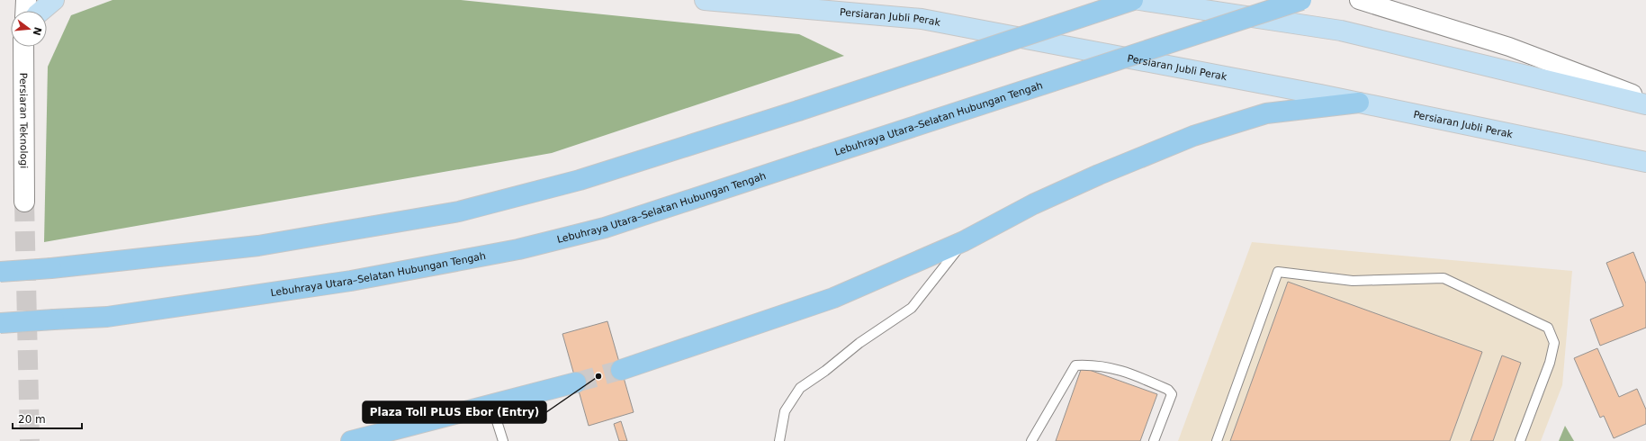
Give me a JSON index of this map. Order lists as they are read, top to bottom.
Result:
{
  "streets": {
    "highway": ["Lebuhraya Utara–Selatan Hubungan Tengah"],
    "main road": ["Persiaran Jubli Perak", "Persiaran Teknologi"]
  },
  "places": ["Plaza Toll PLUS Ebor (Entry)"],
  "scale_bar": "20 m",
  "north": "right"
}
